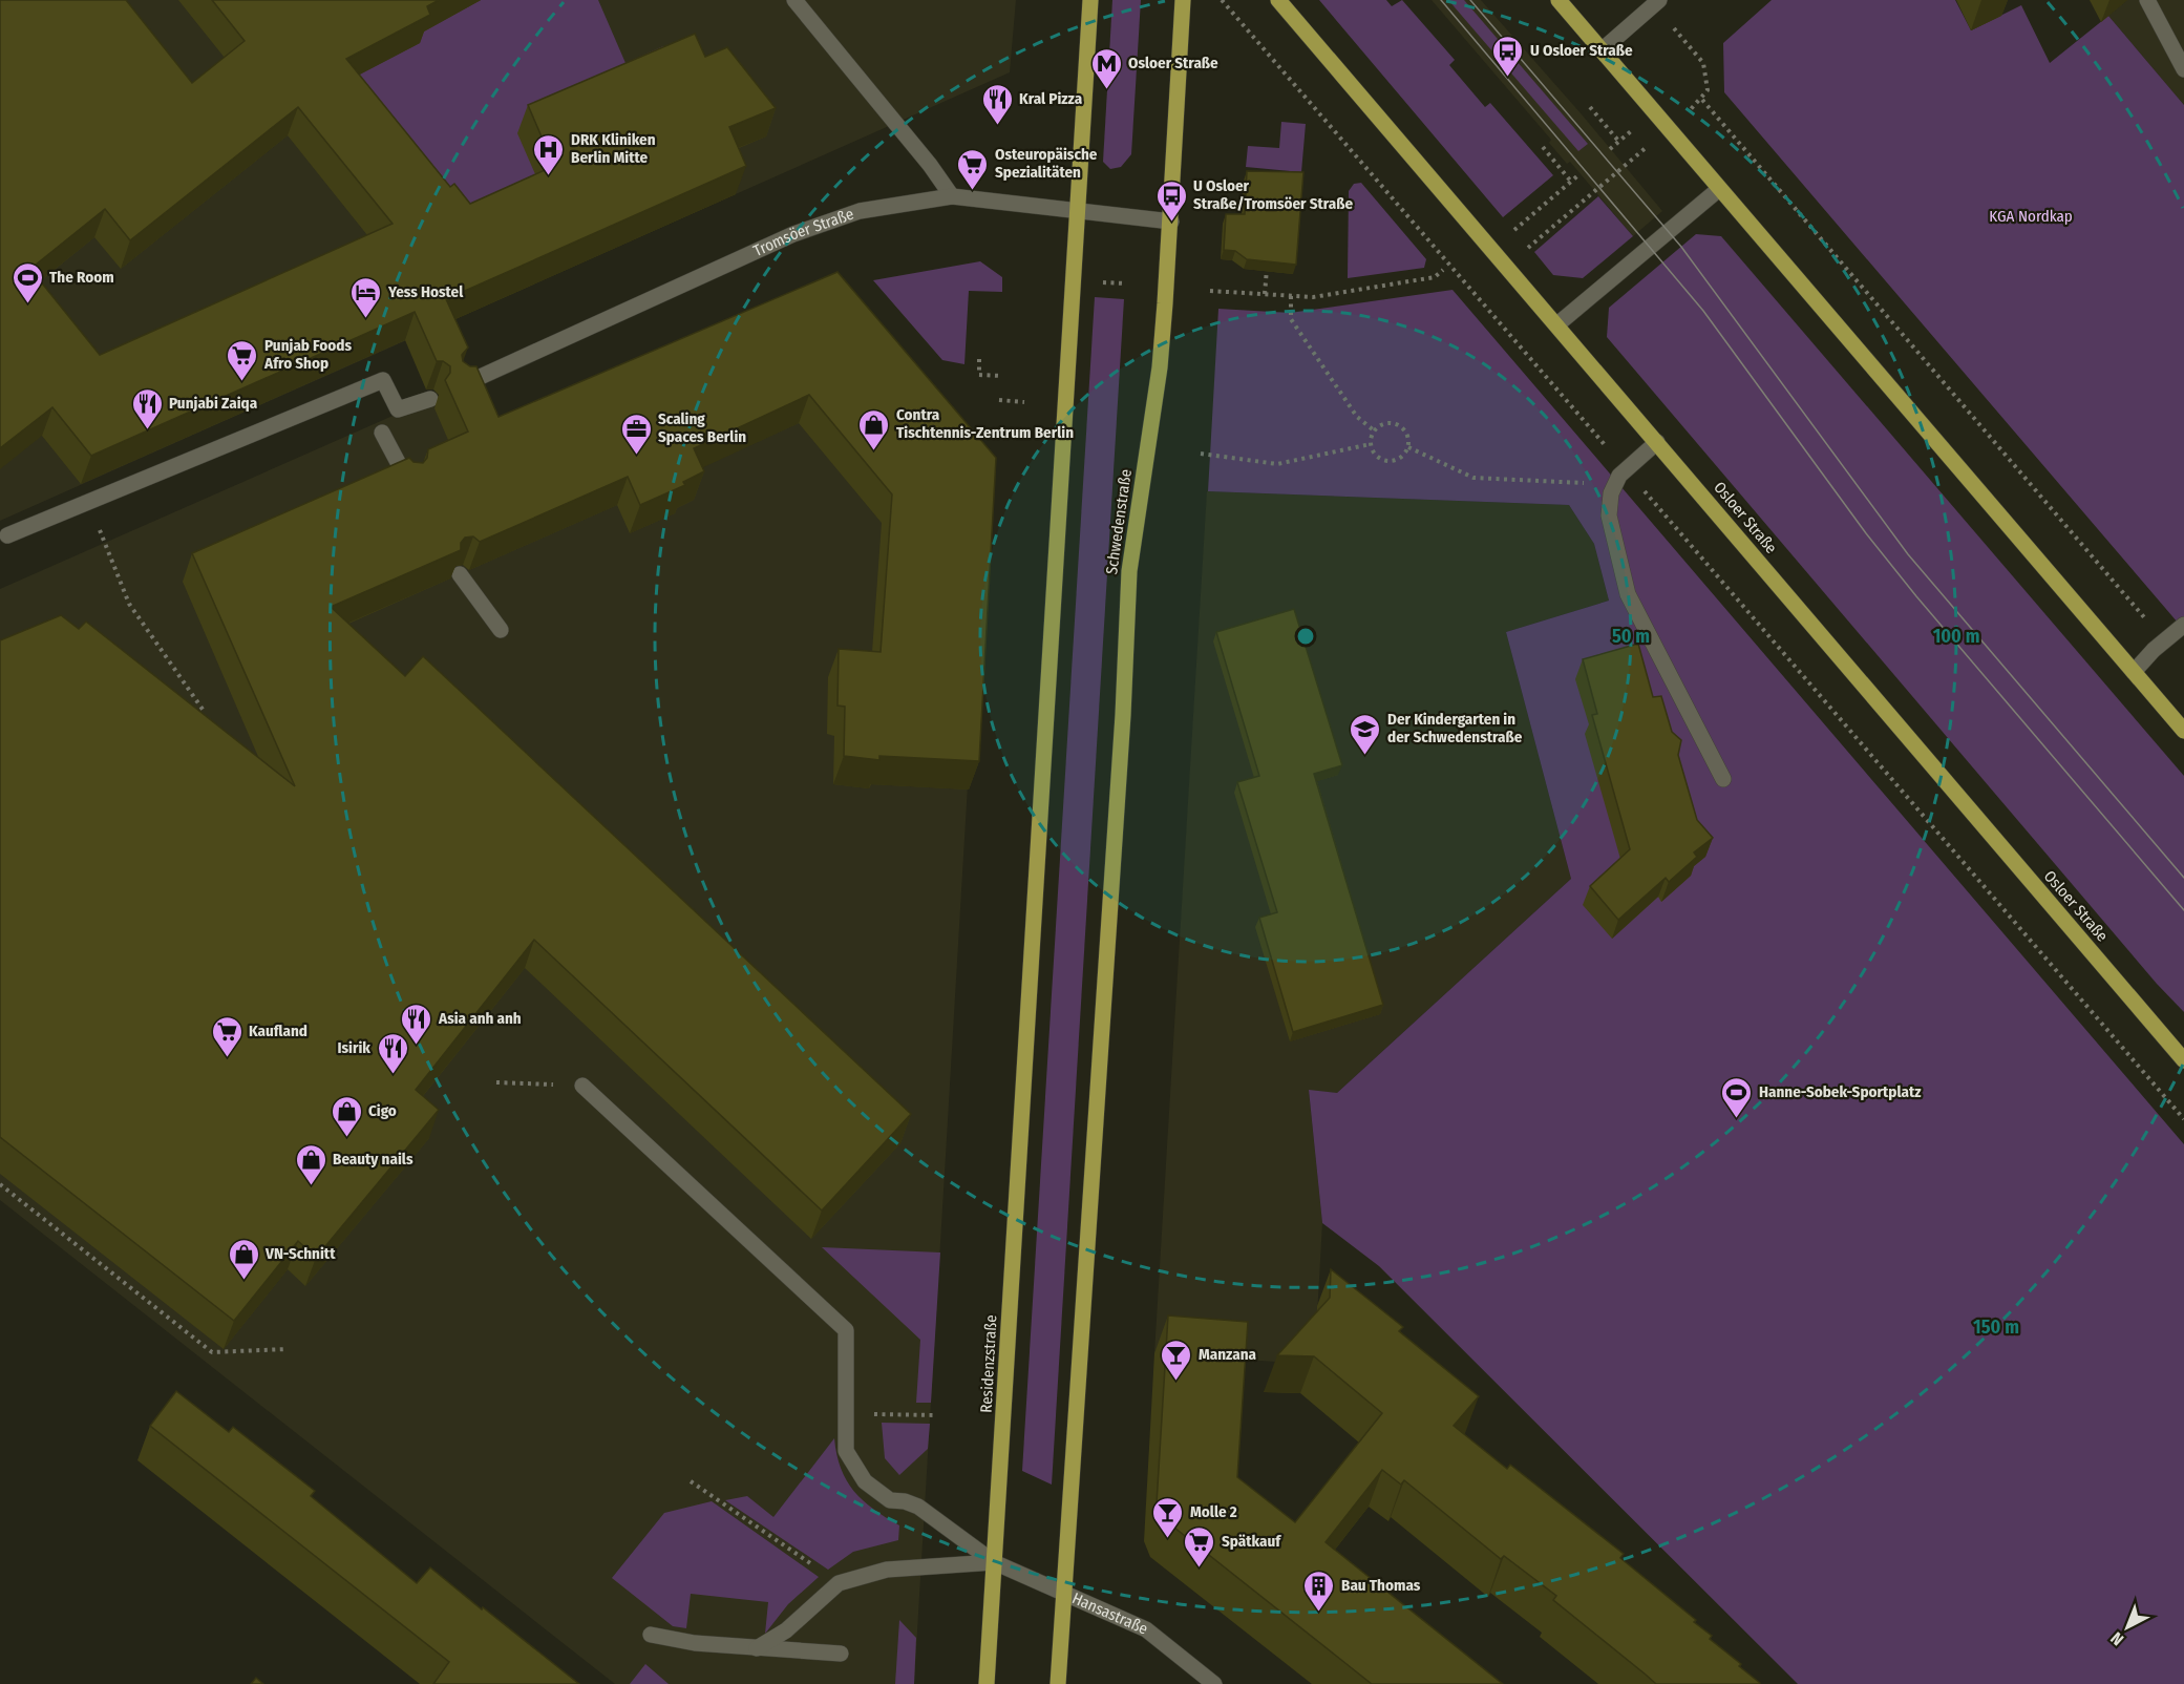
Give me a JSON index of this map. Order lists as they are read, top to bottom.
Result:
{
  "streets": {
    "main road": ["Osloer Straße", "Schwedenstraße", "Residenzstraße"],
    "street": ["Tromsöer Straße", "Hansastraße"]
  },
  "crossings": [
    ["Tromsöer Straße", "Schwedenstraße"],
    ["Tromsöer Straße", "Residenzstraße"],
    ["Schwedenstraße", "Hansastraße"],
    ["Residenzstraße", "Hansastraße"]
  ],
  "parks": ["KGA Nordkap"],
  "places": {
    "bus stop": ["U Osloer Straße", "U Osloer Straße/Tromsöer Straße"],
    "metro station": ["Osloer Straße"],
    "restaurant": [
      "Kral Pizza",
      "Punjabi Zaiqa",
      "Asia anh anh",
      "Isirik"
    ],
    "hospital": ["DRK Kliniken Berlin Mitte"],
    "supermarket": [
      "Osteuropäische Spezialitäten",
      "Punjab Foods Afro Shop",
      "Kaufland",
      "Spätkauf"
    ],
    "sports": ["The Room", "Hanne-Sobek-Sportplatz"],
    "hotel": ["Yess Hostel"],
    "shop": [
      "Contra Tischtennis-Zentrum Berlin",
      "Cigo",
      "Beauty nails",
      "VN-Schnitt"
    ],
    "office": ["Scaling Spaces Berlin"],
    "school or university": ["Der Kindergarten in der Schwedenstraße"],
    "bar": ["Manzana", "Molle 2"],
    "building": ["Bau Thomas"]
  },
  "north": "bottom left",
  "rings": ["50 m", "100 m", "150 m"]
}
